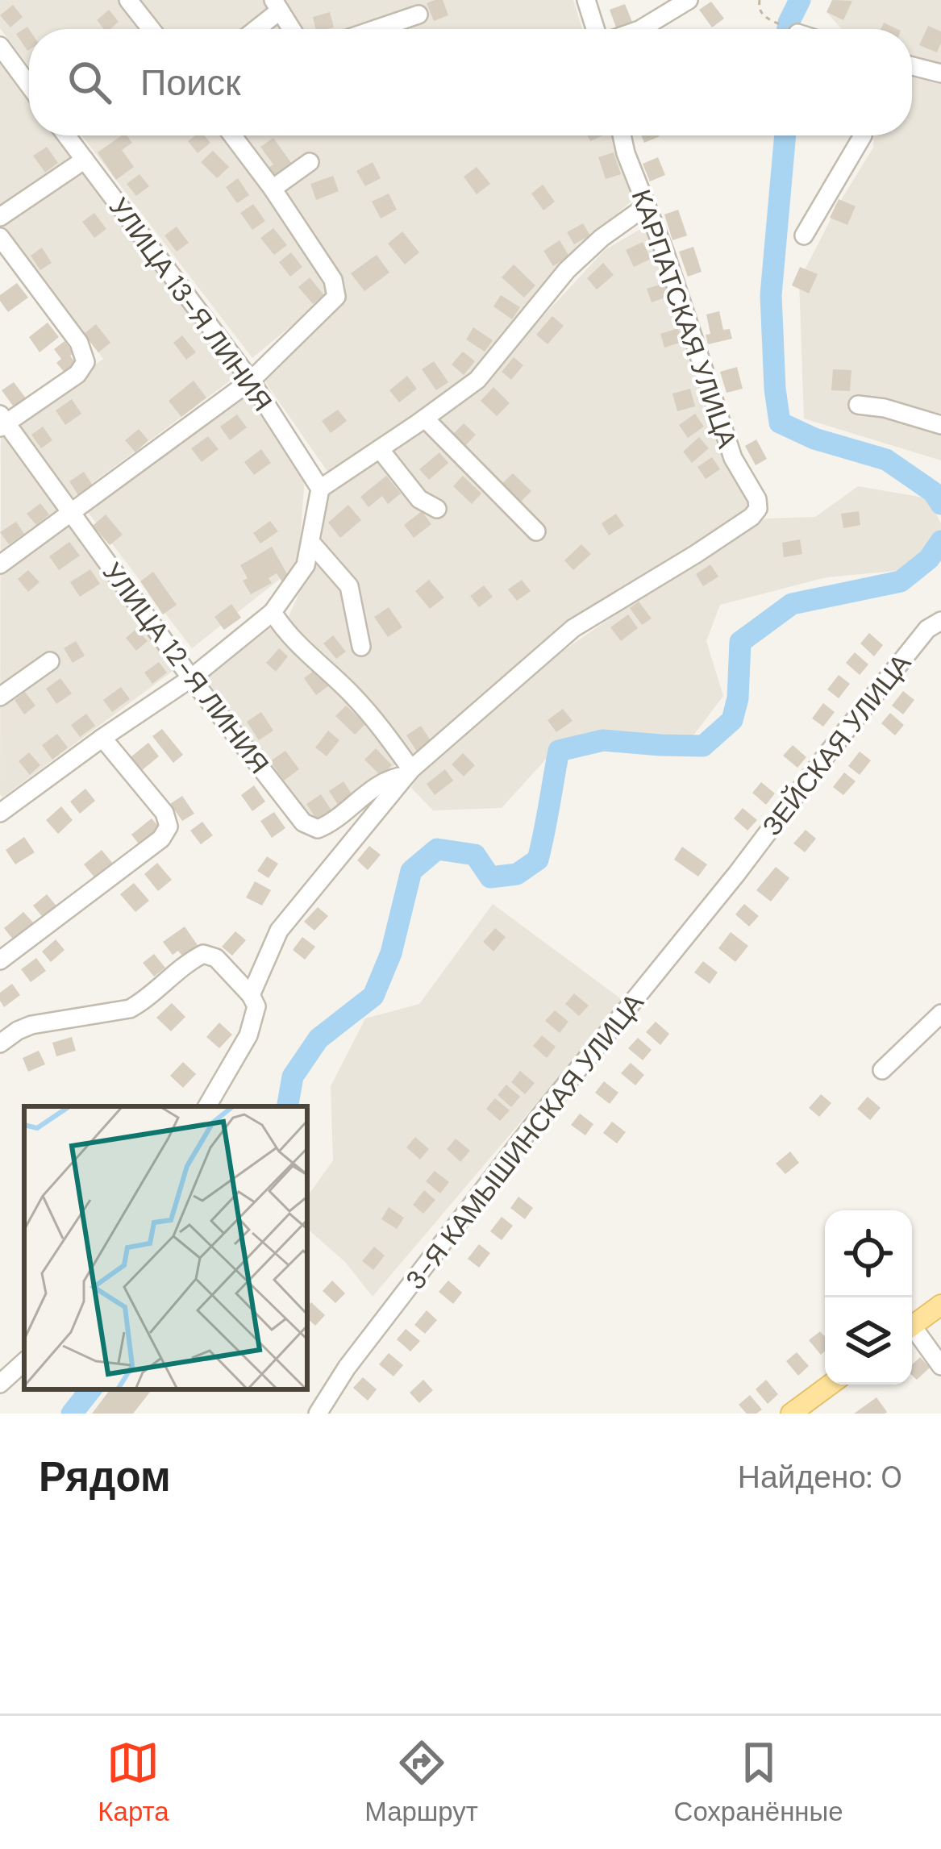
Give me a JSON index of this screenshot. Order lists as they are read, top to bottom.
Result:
{
  "streets": {
    "street": [
      "УЛИЦА 13-Я ЛИНИЯ",
      "КАРПАТСКАЯ УЛИЦА",
      "УЛИЦА 12-Я ЛИНИЯ",
      "ЗЕЙСКАЯ УЛИЦА",
      "3-Я КАМЫШИНСКАЯ УЛИЦА"
    ]
  },
  "crossings": [
    ["КАРПАТСКАЯ УЛИЦА", "УЛИЦА 12-Я ЛИНИЯ"],
    ["ЗЕЙСКАЯ УЛИЦА", "3-Я КАМЫШИНСКАЯ УЛИЦА"]
  ],
  "page": {
    "search": "Поиск",
    "heading": ["Рядом", "Найдено: 0"],
    "nav": ["Карта", "Маршрут", "Сохранённые"]
  }
}
